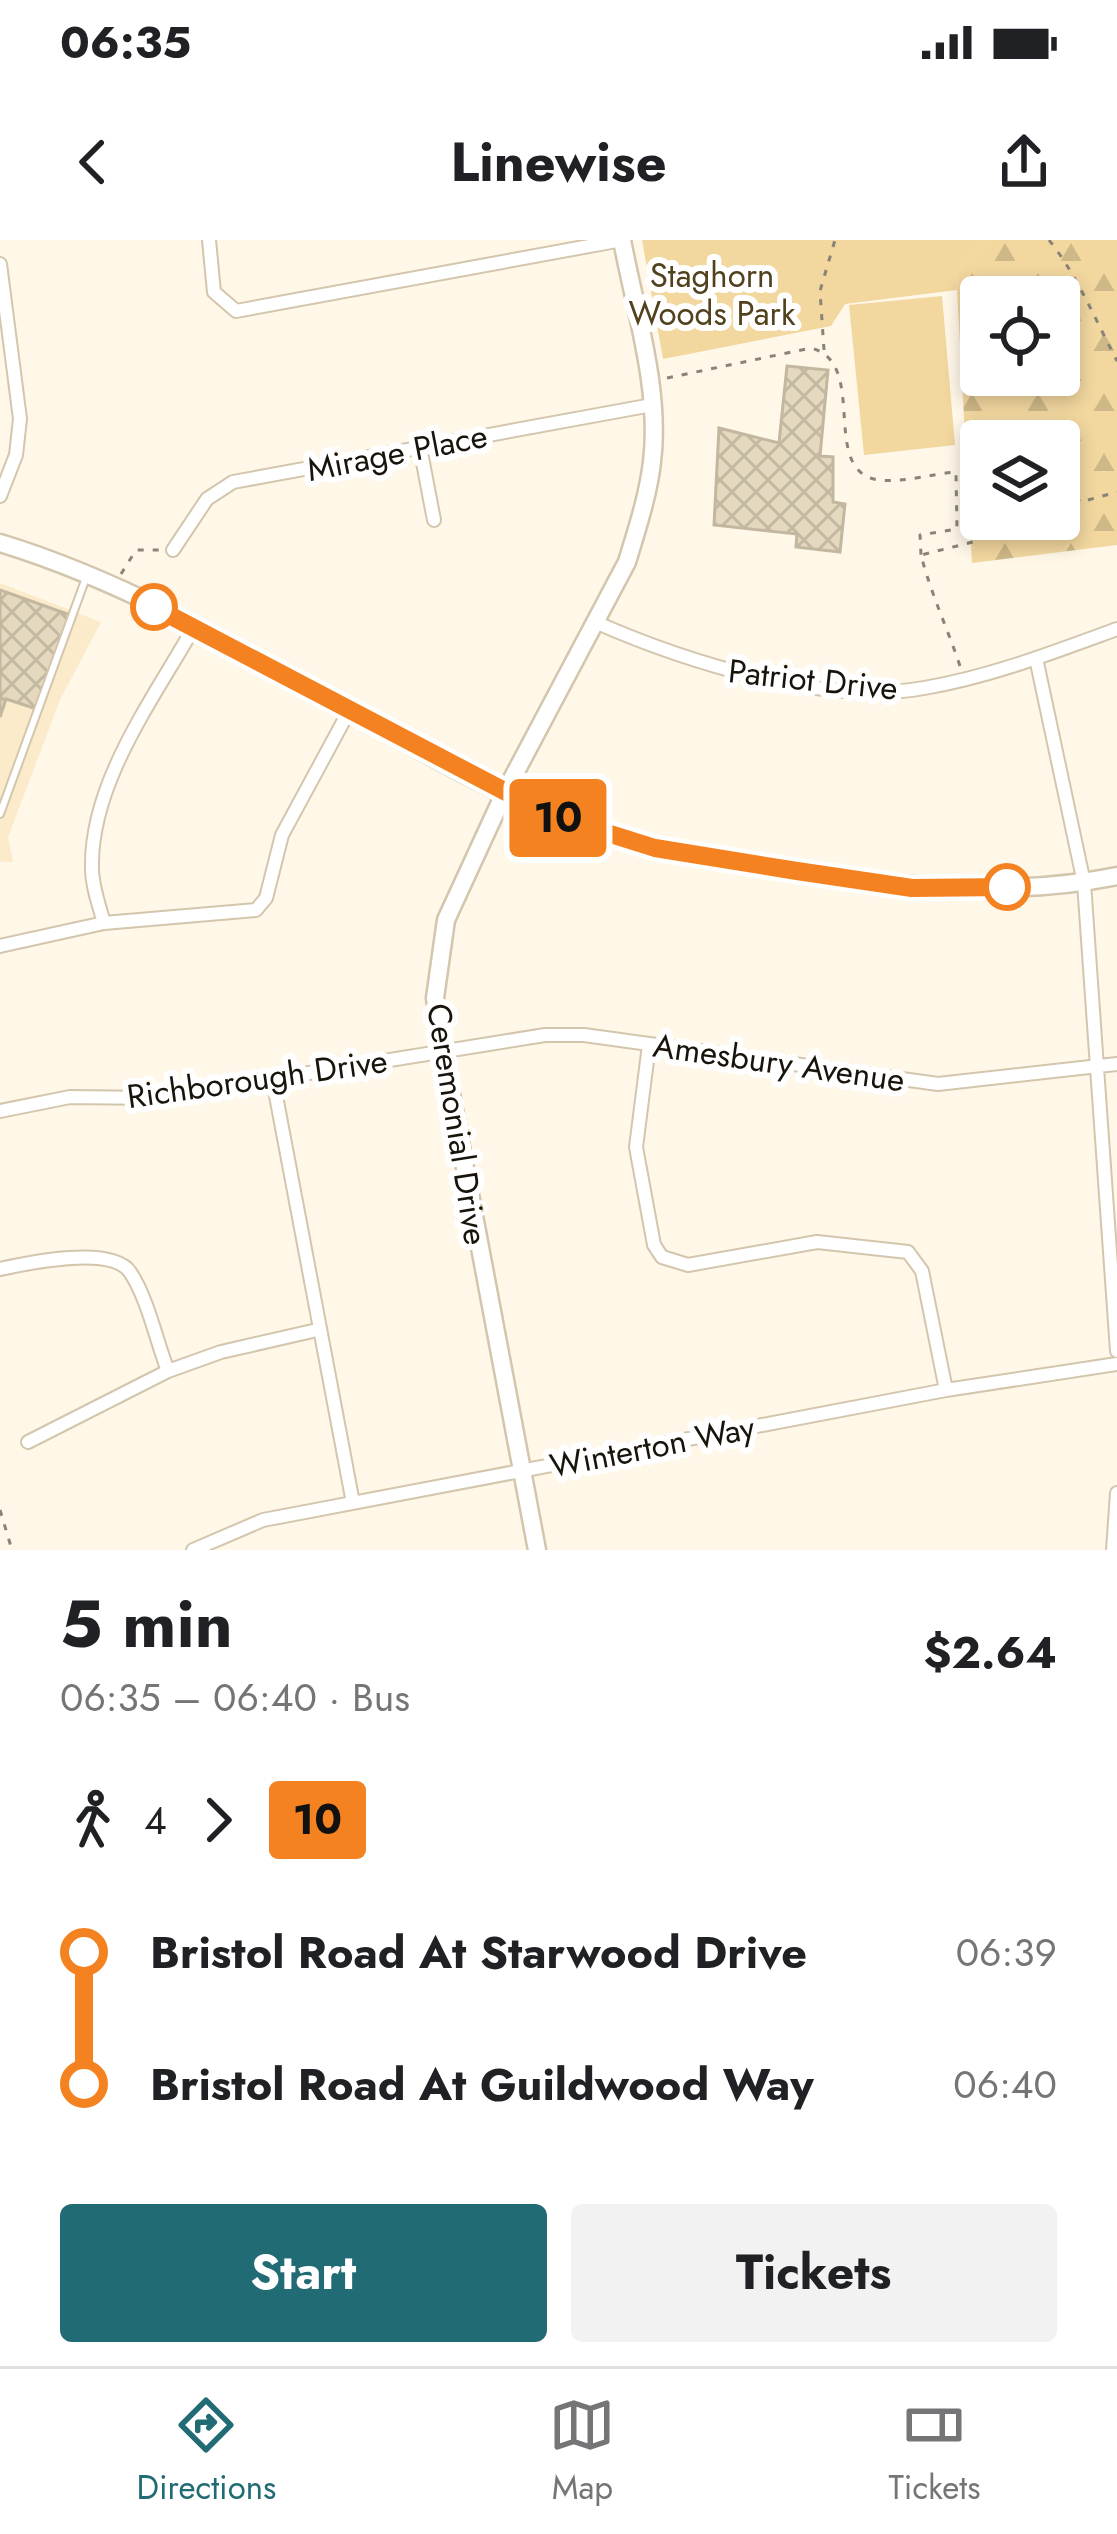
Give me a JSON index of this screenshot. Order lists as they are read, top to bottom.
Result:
{
  "streets": {
    "street": [
      "Mirage Place",
      "Patriot Drive",
      "Amesbury Avenue",
      "Richborough Drive",
      "Ceremonial Drive",
      "Winterton Way"
    ]
  },
  "crossings": [
    ["Mirage Place", "Ceremonial Drive"],
    ["Patriot Drive", "Ceremonial Drive"],
    ["Amesbury Avenue", "Richborough Drive"],
    ["Amesbury Avenue", "Ceremonial Drive"],
    ["Richborough Drive", "Ceremonial Drive"],
    ["Ceremonial Drive", "Winterton Way"]
  ],
  "parks": ["Staghorn Woods Park"],
  "lines": ["bus line 10"],
  "page": {
    "status": "06:35",
    "header": "Linewise",
    "on_map": "10",
    "heading": ["5 min", "06:35 – 06:40 · Bus", "$2.64"],
    "legs": ["4", "10"],
    "list": [
      {
        "name": "Bristol Road At Starwood Drive",
        "value": "06:39"
      },
      {
        "name": "Bristol Road At Guildwood Way",
        "value": "06:40"
      }
    ],
    "buttons": ["Start", "Tickets"],
    "tabs": ["Directions", "Map", "Tickets"]
  }
}
